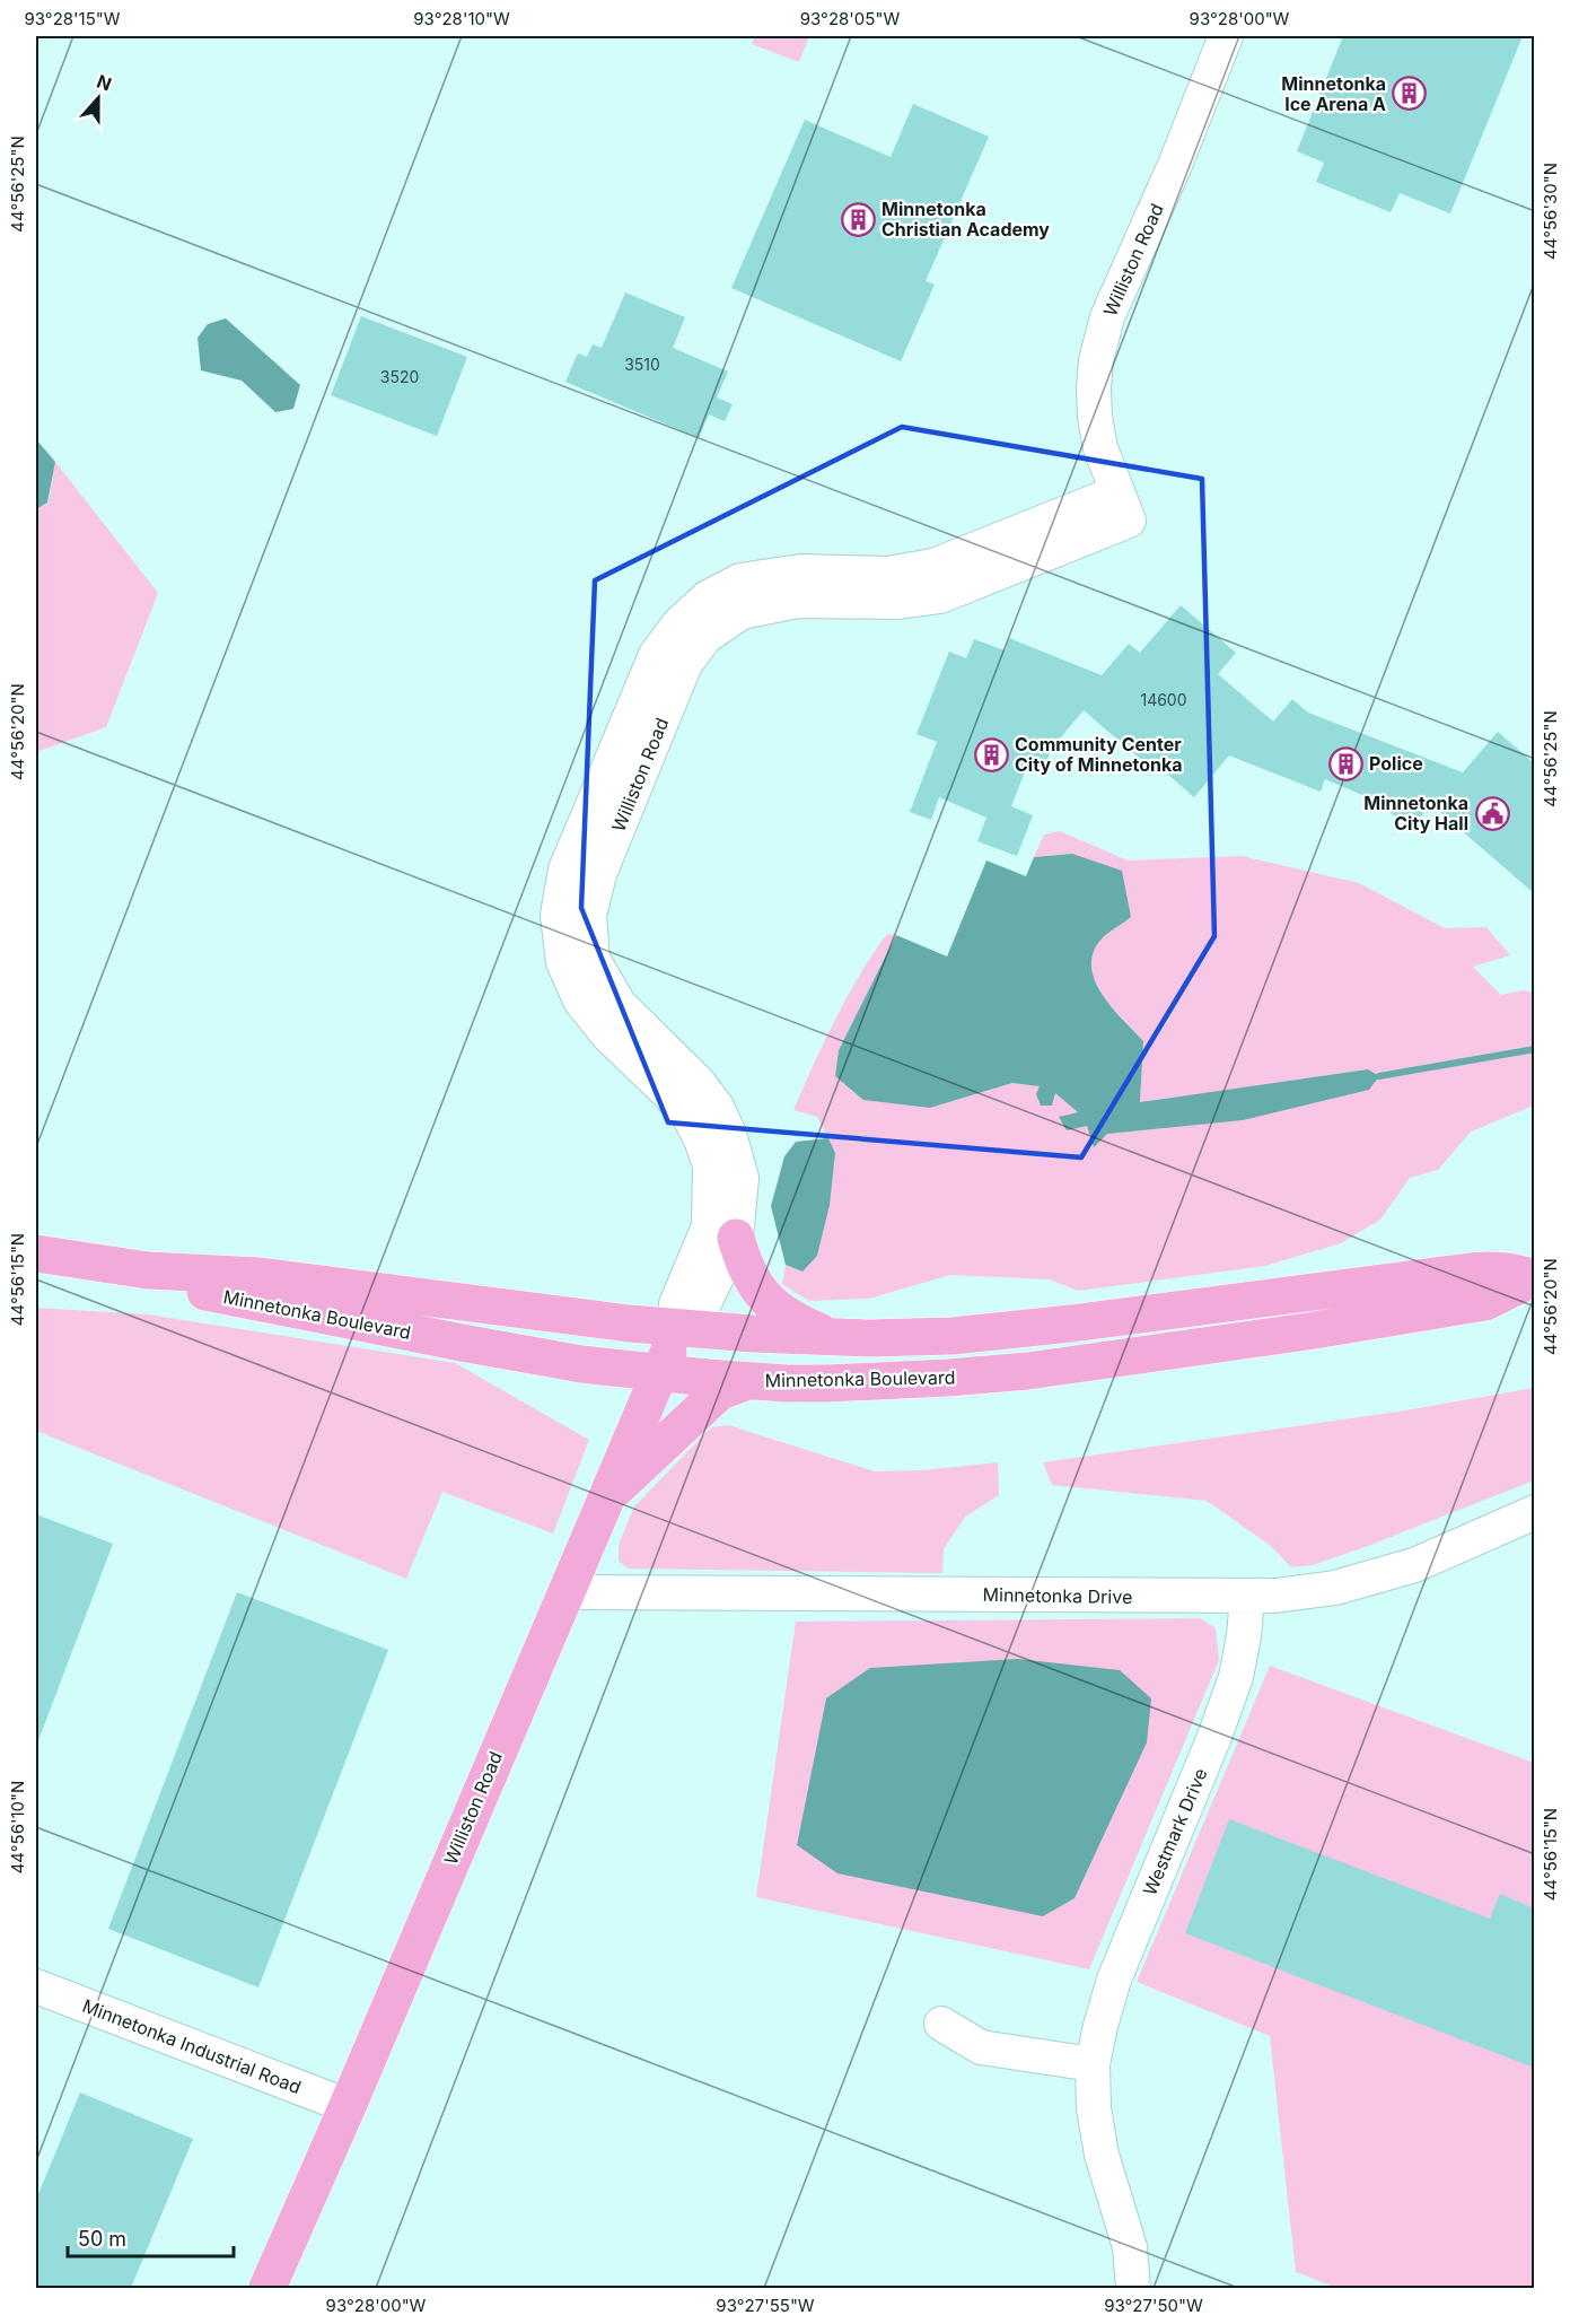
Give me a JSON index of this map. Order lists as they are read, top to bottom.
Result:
{
  "streets": {
    "main road": ["Williston Road", "Minnetonka Boulevard"],
    "street": ["Minnetonka Drive", "Westmark Drive", "Minnetonka Industrial Road"]
  },
  "crossings": [
    ["Williston Road", "Minnetonka Boulevard"],
    ["Williston Road", "Minnetonka Drive"],
    ["Williston Road", "Minnetonka Industrial Road"],
    ["Minnetonka Drive", "Westmark Drive"]
  ],
  "places": {
    "building": [
      "Minnetonka Ice Arena A",
      "Minnetonka Christian Academy",
      "Community Center City of Minnetonka",
      "Police"
    ],
    "public building": ["Minnetonka City Hall"]
  },
  "house_numbers": ["3510", "3520", "14600"],
  "scale_bar": "50 m",
  "north": "top",
  "coordinates": [
    "93°28'15\"W",
    "93°28'10\"W",
    "93°28'05\"W",
    "93°28'00\"W",
    "44°56'25\"N",
    "44°56'30\"N",
    "44°56'20\"N",
    "44°56'15\"N",
    "44°56'10\"N",
    "93°27'55\"W",
    "93°27'50\"W"
  ]
}
